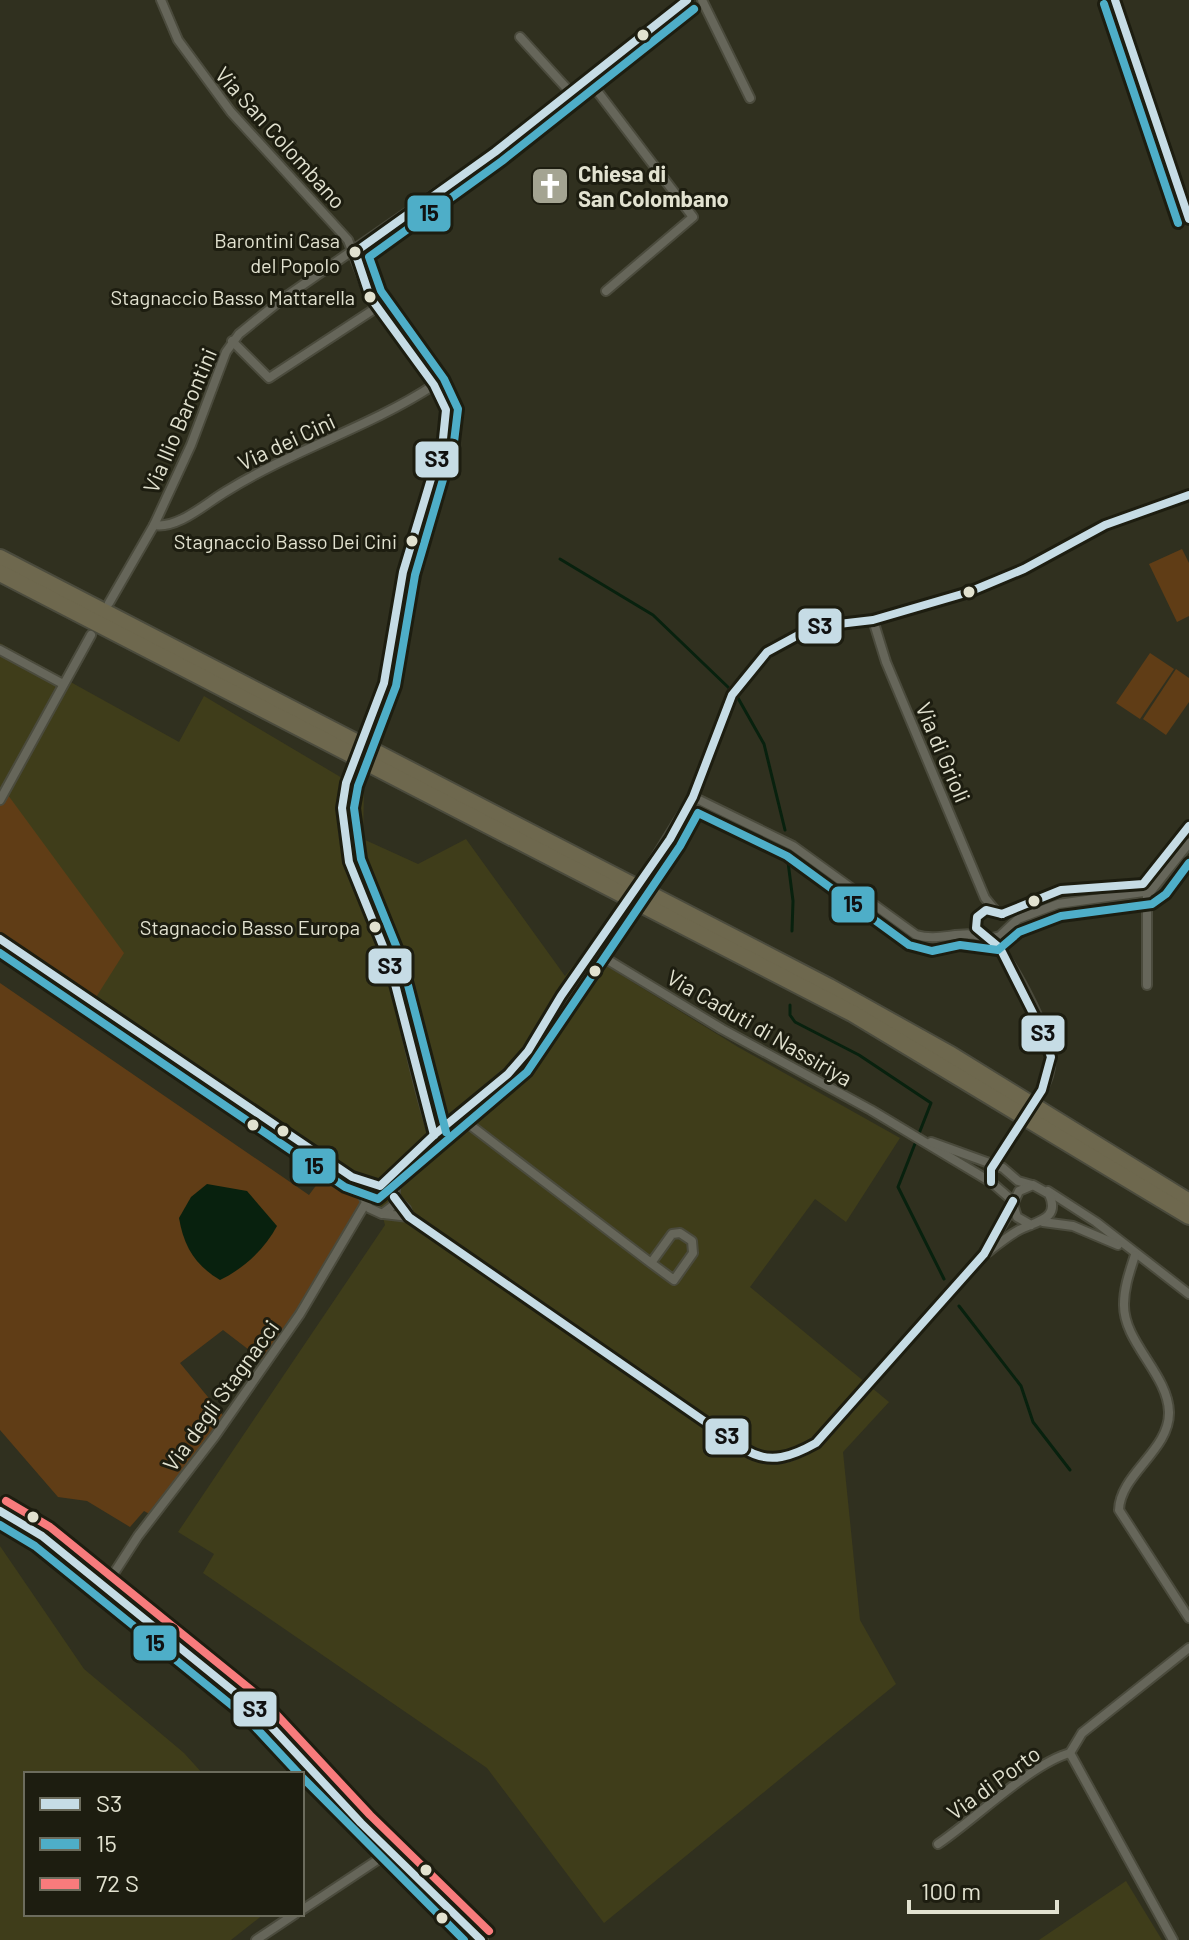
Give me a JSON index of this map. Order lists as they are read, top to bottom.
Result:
{
  "streets": {
    "street": [
      "Via San Colombano",
      "Via Ilio Barontini",
      "Via dei Cini",
      "Via di Grioli",
      "Via Caduti di Nassiriya",
      "Via degli Stagnacci",
      "Via di Porto"
    ]
  },
  "crossings": [
    ["Via San Colombano", "Via Ilio Barontini"],
    ["Via Ilio Barontini", "Via dei Cini"],
    ["Via Caduti di Nassiriya", "Via degli Stagnacci"]
  ],
  "places": {
    "church": ["Chiesa di San Colombano"],
    "other": [
      "Barontini Casa del Popolo",
      "Stagnaccio Basso Mattarella",
      "Stagnaccio Basso Dei Cini",
      "Stagnaccio Basso Europa"
    ]
  },
  "lines": ["transit line S3", "transit line 15"],
  "legend": ["S3", "15", "72 S"],
  "scale_bar": "100 m"
}
